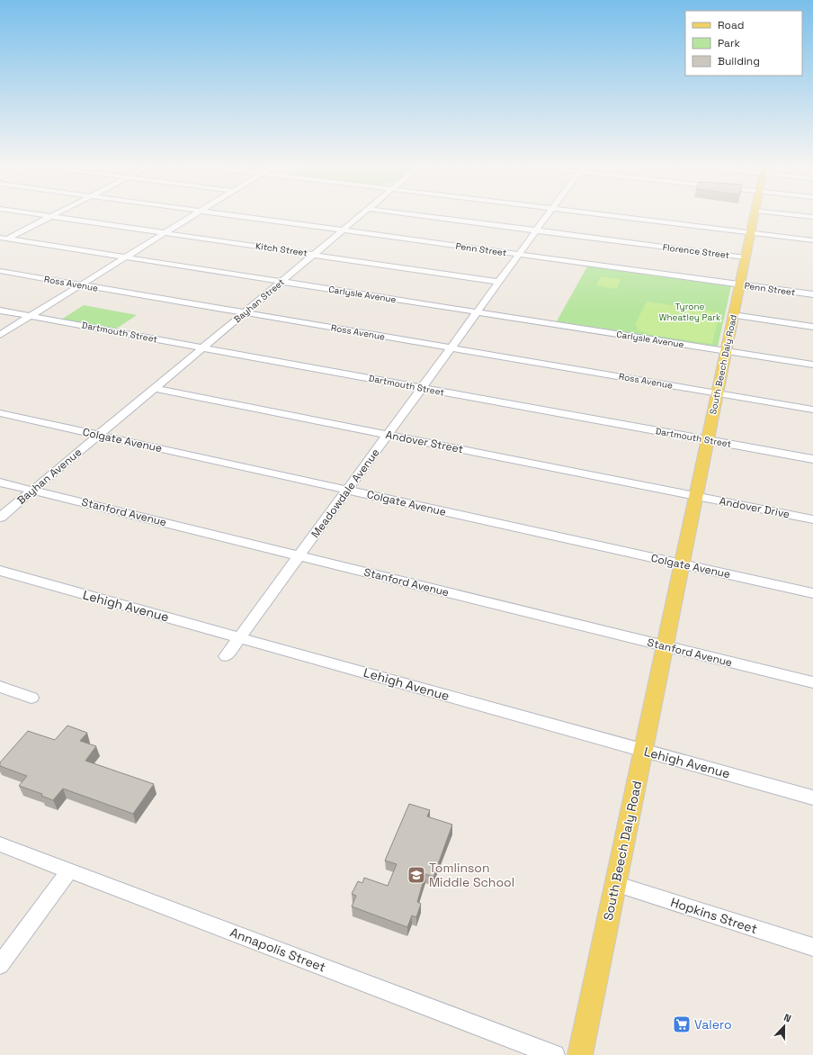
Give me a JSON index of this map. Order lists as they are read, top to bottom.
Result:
{
  "streets": {
    "main road": ["South Beech Daly Road"],
    "street": [
      "Kitch Street",
      "Penn Street",
      "Florence Street",
      "Ross Avenue",
      "Carlysle Avenue",
      "Bayhan Street",
      "Dartmouth Street",
      "Colgate Avenue",
      "Andover Street",
      "Bayhan Avenue",
      "Meadowdale Avenue",
      "Andover Drive",
      "Stanford Avenue",
      "Lehigh Avenue",
      "Hopkins Street",
      "Annapolis Street"
    ]
  },
  "crossings": [
    ["Kitch Street", "Bayhan Street"],
    ["Kitch Street", "Meadowdale Avenue"],
    ["Penn Street", "Bayhan Street"],
    ["Penn Street", "South Beech Daly Road"],
    ["Penn Street", "Meadowdale Avenue"],
    ["Florence Street", "South Beech Daly Road"],
    ["Ross Avenue", "Bayhan Street"],
    ["Ross Avenue", "South Beech Daly Road"],
    ["Ross Avenue", "Meadowdale Avenue"],
    ["Carlysle Avenue", "Bayhan Street"],
    ["Carlysle Avenue", "South Beech Daly Road"],
    ["Carlysle Avenue", "Meadowdale Avenue"],
    ["Bayhan Street", "Dartmouth Street"],
    ["Bayhan Street", "Colgate Avenue"],
    ["Bayhan Street", "Andover Street"],
    ["Bayhan Street", "Bayhan Avenue"],
    ["Dartmouth Street", "South Beech Daly Road"],
    ["Dartmouth Street", "Meadowdale Avenue"],
    ["South Beech Daly Road", "Colgate Avenue"],
    ["South Beech Daly Road", "Andover Street"],
    ["South Beech Daly Road", "Andover Drive"],
    ["South Beech Daly Road", "Stanford Avenue"],
    ["South Beech Daly Road", "Lehigh Avenue"],
    ["South Beech Daly Road", "Hopkins Street"],
    ["Colgate Avenue", "Bayhan Avenue"],
    ["Colgate Avenue", "Meadowdale Avenue"],
    ["Andover Street", "Meadowdale Avenue"],
    ["Andover Street", "Andover Drive"],
    ["Bayhan Avenue", "Stanford Avenue"],
    ["Meadowdale Avenue", "Stanford Avenue"],
    ["Meadowdale Avenue", "Lehigh Avenue"]
  ],
  "parks": ["Tyrone Wheatley Park"],
  "places": {
    "school or university": ["Tomlinson Middle School"],
    "supermarket": ["Valero"]
  },
  "legend": ["Road", "Park", "Building"],
  "north": "top"
}
